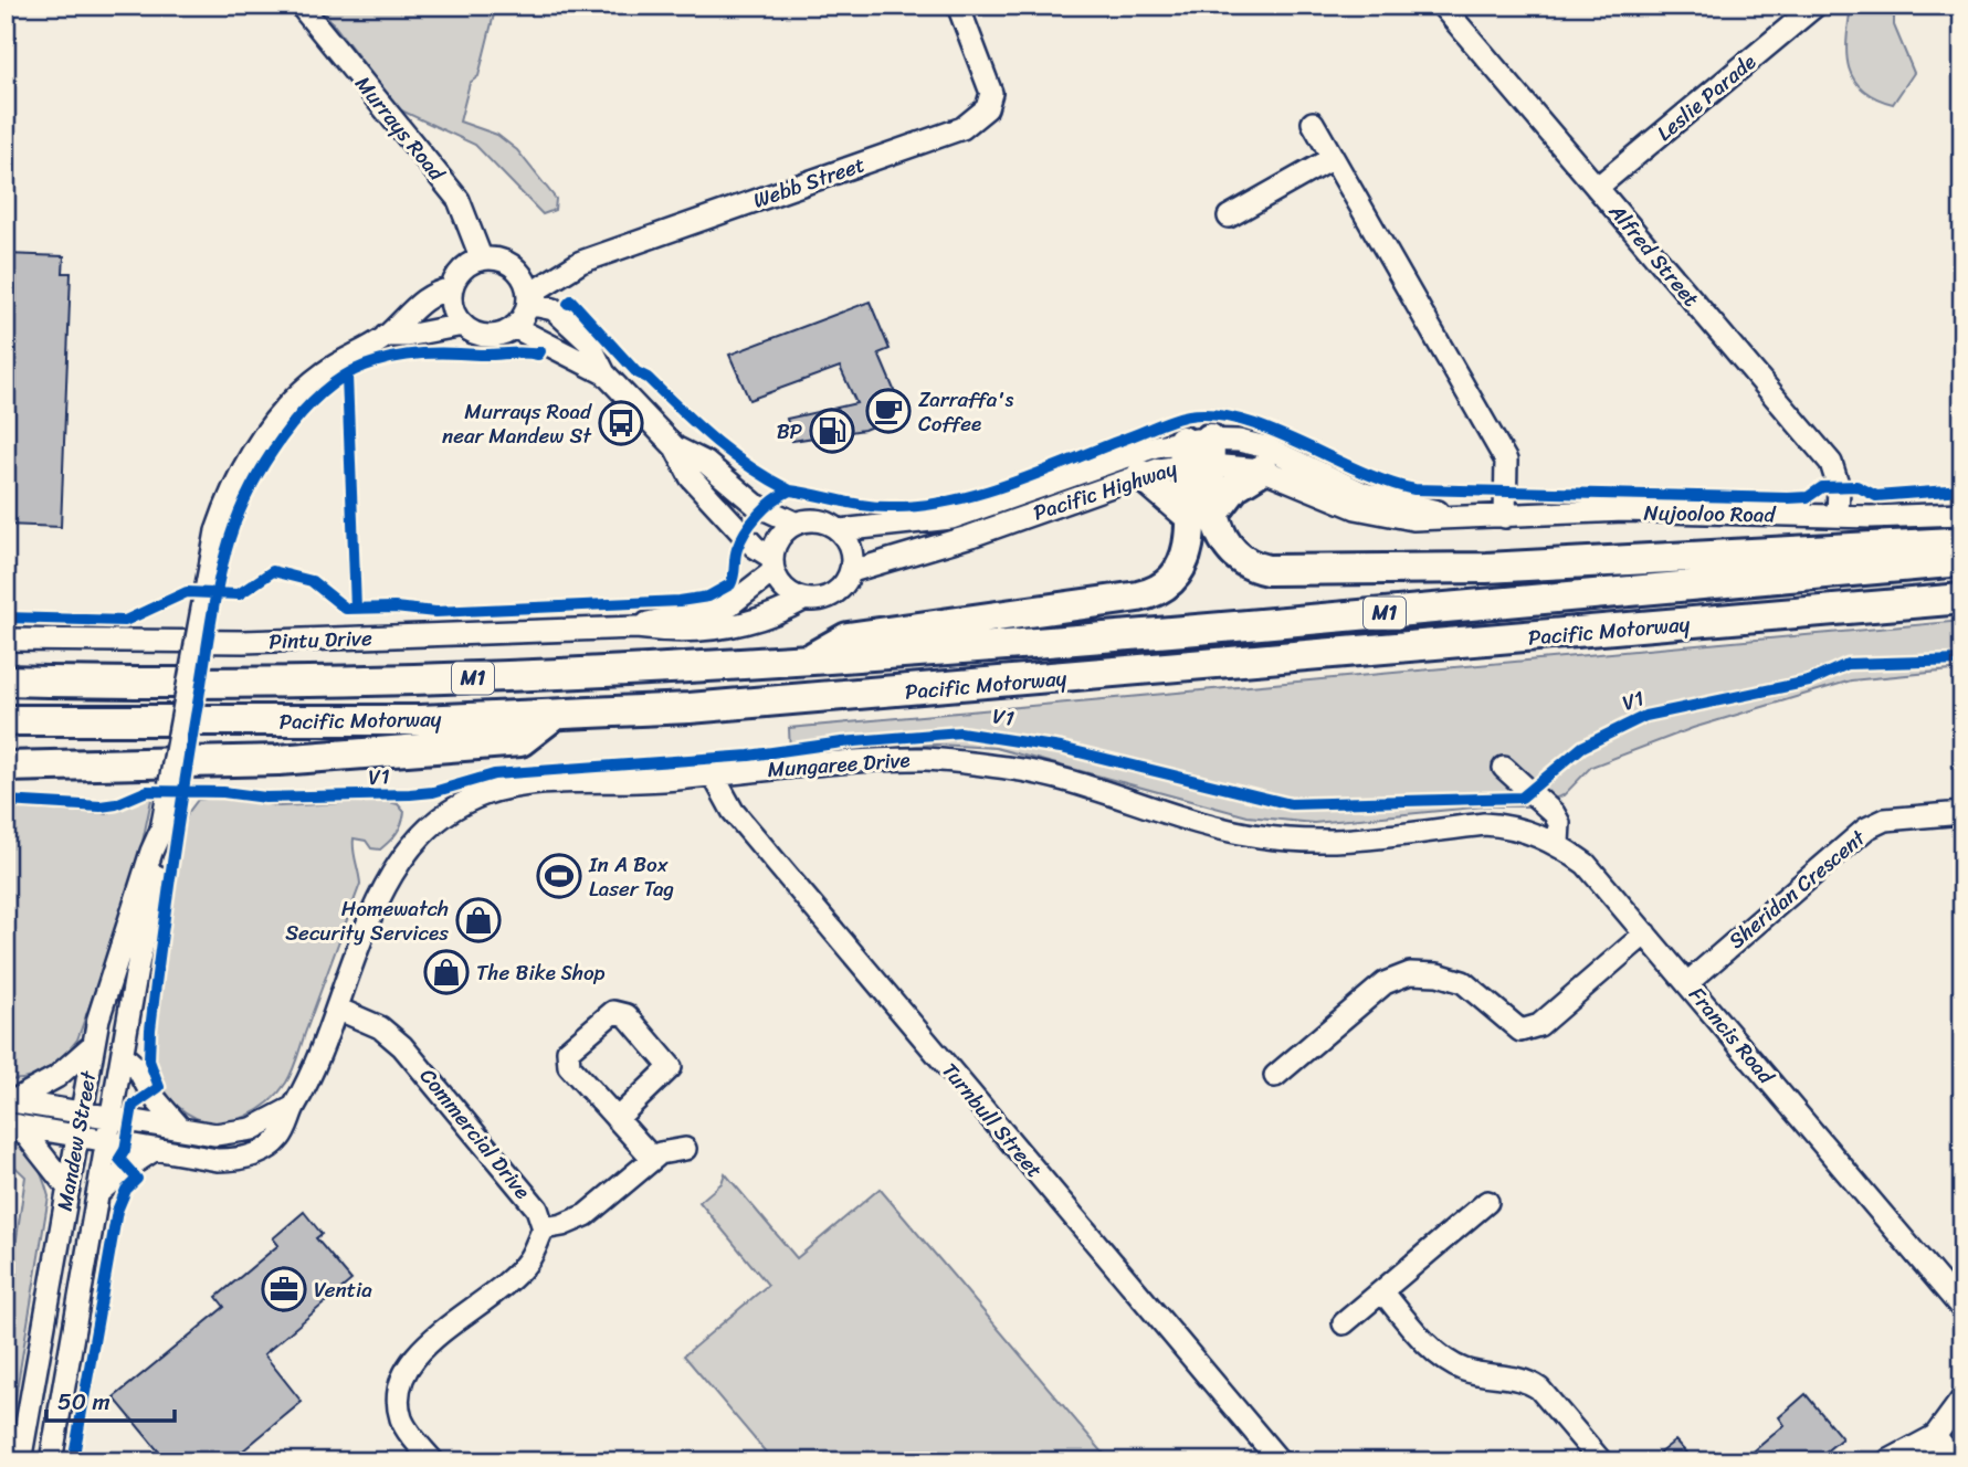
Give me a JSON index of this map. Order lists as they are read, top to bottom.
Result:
{
  "streets": {
    "highway": ["M1", "Pacific Motorway"],
    "street": [
      "Leslie Parade",
      "Murrays Road",
      "Webb Street",
      "Alfred Street",
      "Pacific Highway",
      "Nujooloo Road",
      "Pintu Drive",
      "Mungaree Drive",
      "Sheridan Crescent",
      "Francis Road",
      "Turnbull Street",
      "Commercial Drive",
      "Mandew Street"
    ],
    "cycle path": ["V1"]
  },
  "crossings": [
    ["Leslie Parade", "Alfred Street"],
    ["Murrays Road", "Webb Street"],
    ["Murrays Road", "Mandew Street"],
    ["Webb Street", "Mandew Street"],
    ["Alfred Street", "Nujooloo Road"],
    ["Pacific Highway", "Nujooloo Road"],
    ["Pacific Highway", "Pintu Drive"],
    ["Mungaree Drive", "Francis Road"],
    ["Mungaree Drive", "Turnbull Street"],
    ["Mungaree Drive", "Commercial Drive"],
    ["Mungaree Drive", "Mandew Street"],
    ["Sheridan Crescent", "Francis Road"]
  ],
  "places": {
    "cafe": ["Zarraffa's Coffee"],
    "bus stop": ["Murrays Road near Mandew St"],
    "fuel station": ["BP"],
    "sports": ["In A Box Laser Tag"],
    "shop": ["Homewatch Security Services", "The Bike Shop"],
    "office": ["Ventia"]
  },
  "scale_bar": "50 m"
}
